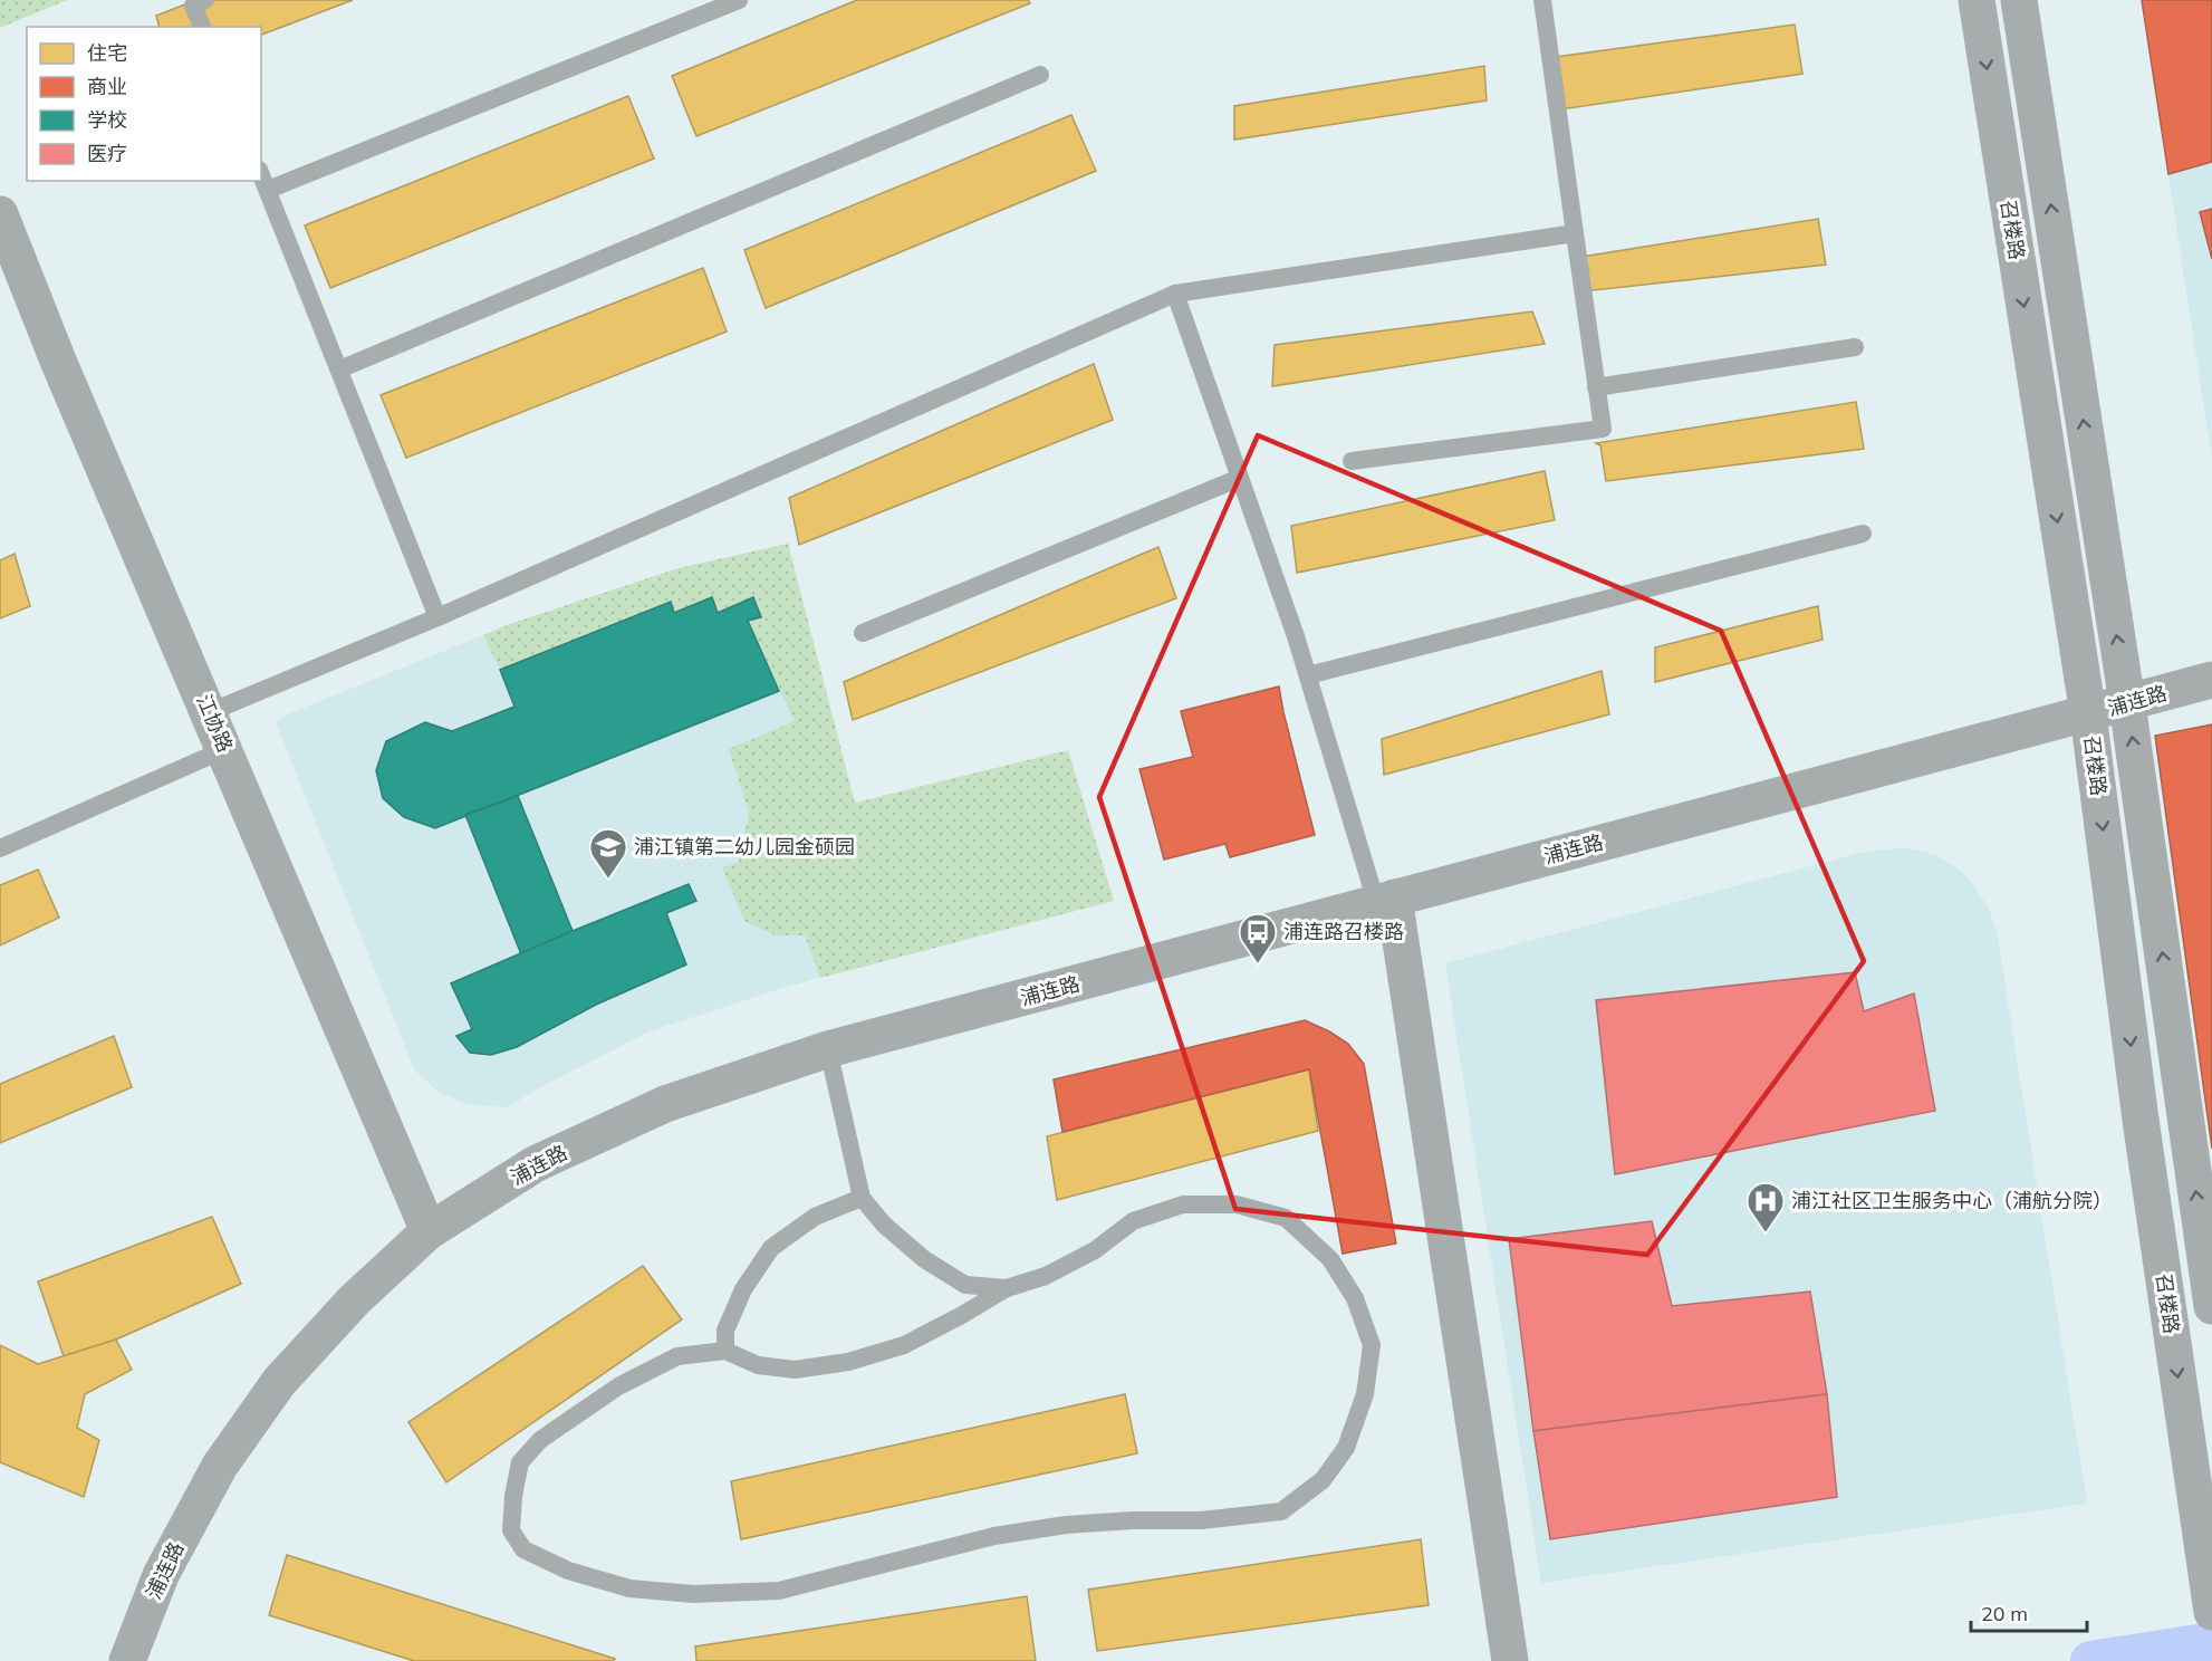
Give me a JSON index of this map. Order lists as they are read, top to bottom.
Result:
{
  "streets": {
    "street": ["召楼路", "浦连路", "江协路"]
  },
  "crossings": [
    ["召楼路", "浦连路"],
    ["浦连路", "江协路"]
  ],
  "places": {
    "school or university": ["浦江镇第二幼儿园金硕园"],
    "bus stop": ["浦连路召楼路"],
    "hospital": ["浦江社区卫生服务中心（浦航分院）"]
  },
  "legend": [
    "住宅",
    "商业",
    "学校",
    "医疗"
  ],
  "scale_bar": "20 m"
}
